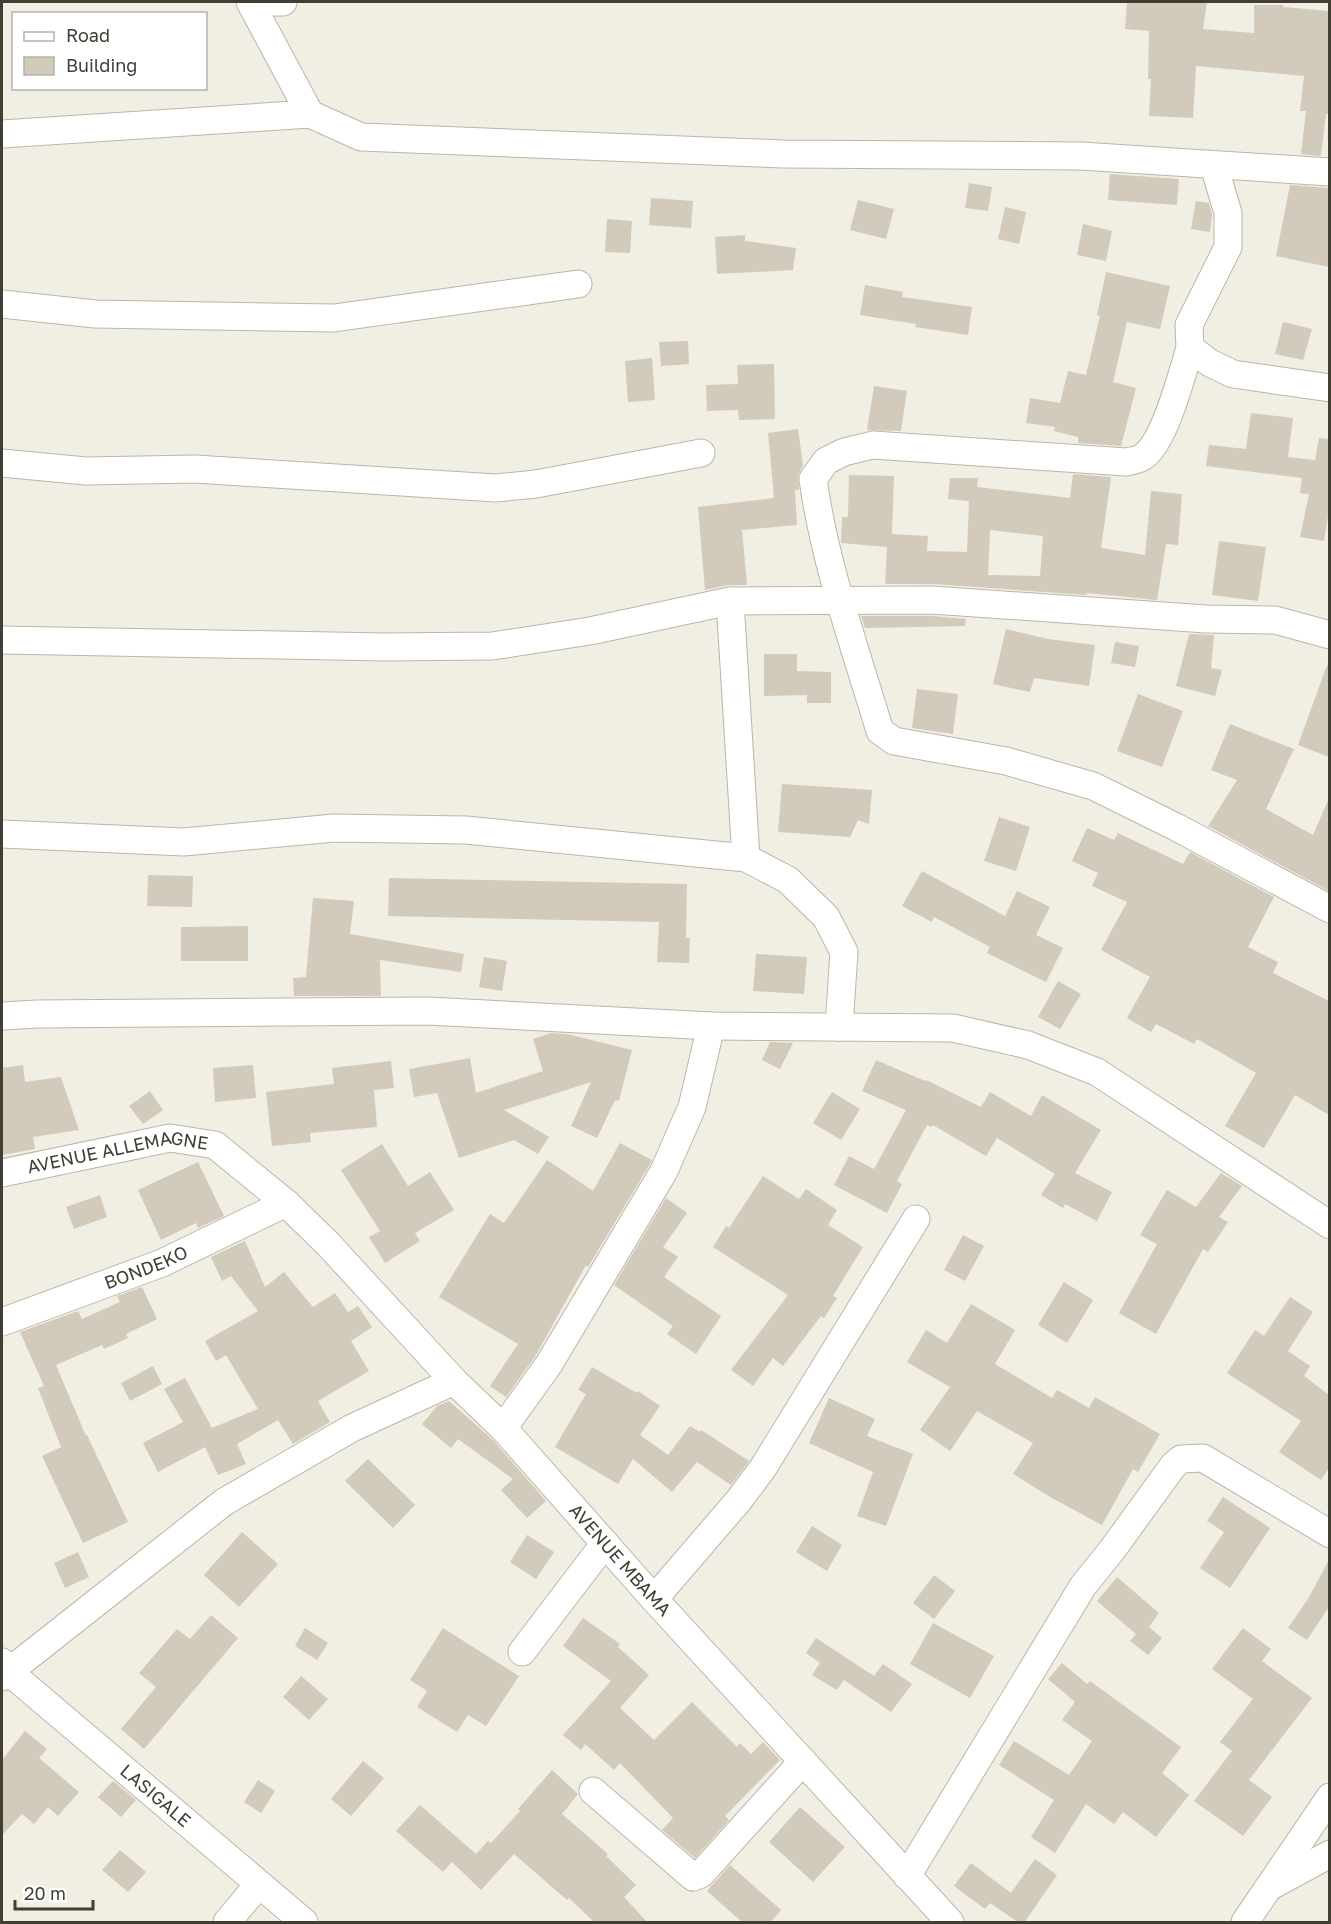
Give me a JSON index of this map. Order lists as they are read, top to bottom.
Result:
{
  "streets": {
    "street": [
      "AVENUE ALLEMAGNE",
      "BONDEKO",
      "AVENUE MBAMA",
      "LASIGALE"
    ]
  },
  "crossings": [
    ["AVENUE ALLEMAGNE", "BONDEKO"],
    ["AVENUE ALLEMAGNE", "AVENUE MBAMA"],
    ["BONDEKO", "AVENUE MBAMA"]
  ],
  "legend": ["Road", "Building"],
  "scale_bar": "20 m"
}
